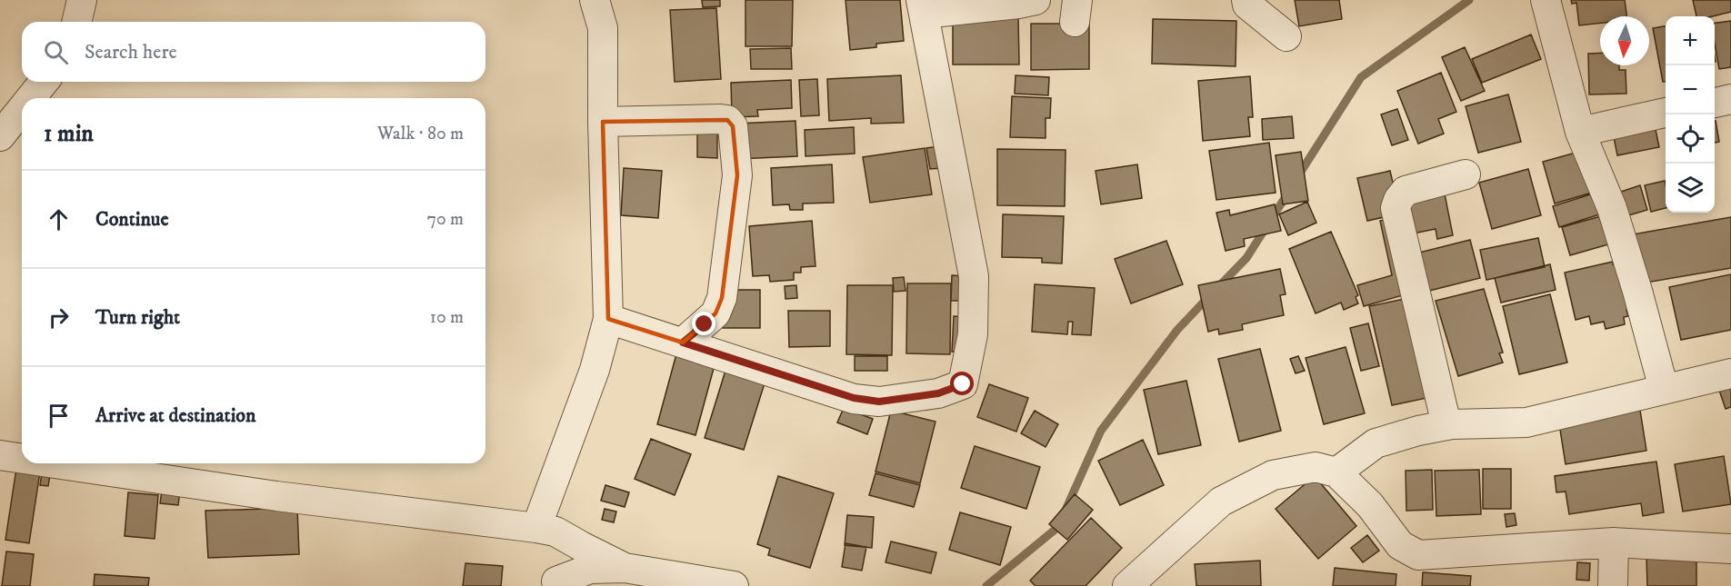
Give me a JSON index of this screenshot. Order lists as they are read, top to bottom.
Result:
{
  "north": "bottom",
  "page": {
    "map_buttons": ["+", "−"],
    "search": "Search here",
    "heading": ["1 min", "Walk · 80 m"],
    "list": [
      ["Continue", "70 m"],
      ["Turn right", "10 m"],
      "Arrive at destination"
    ]
  }
}
